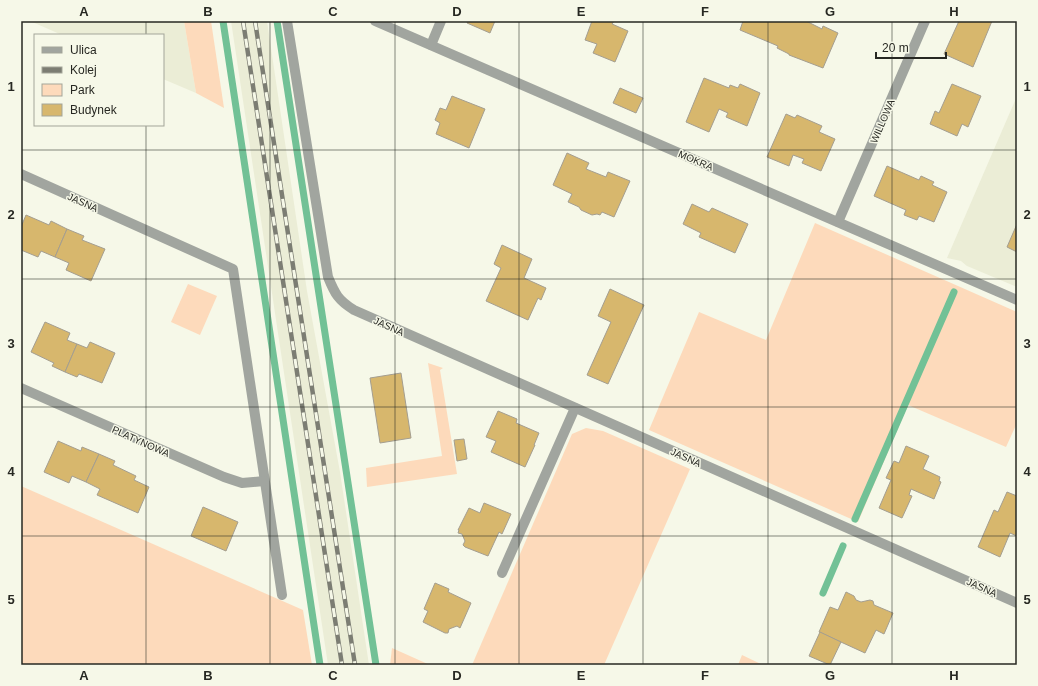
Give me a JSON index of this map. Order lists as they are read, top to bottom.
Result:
{
  "streets": {
    "street": [
      "WILLOWA",
      "MOKRA",
      "JASNA",
      "PLATYNOWA"
    ]
  },
  "crossings": [
    ["WILLOWA", "MOKRA"],
    ["JASNA", "PLATYNOWA"]
  ],
  "legend": [
    "Ulica",
    "Kolej",
    "Park",
    "Budynek"
  ],
  "scale_bar": "20 m",
  "grid": {
    "columns": [
      "A",
      "B",
      "C",
      "D",
      "E",
      "F",
      "G",
      "H"
    ],
    "rows": [
      "1",
      "2",
      "3",
      "4",
      "5"
    ]
  }
}
